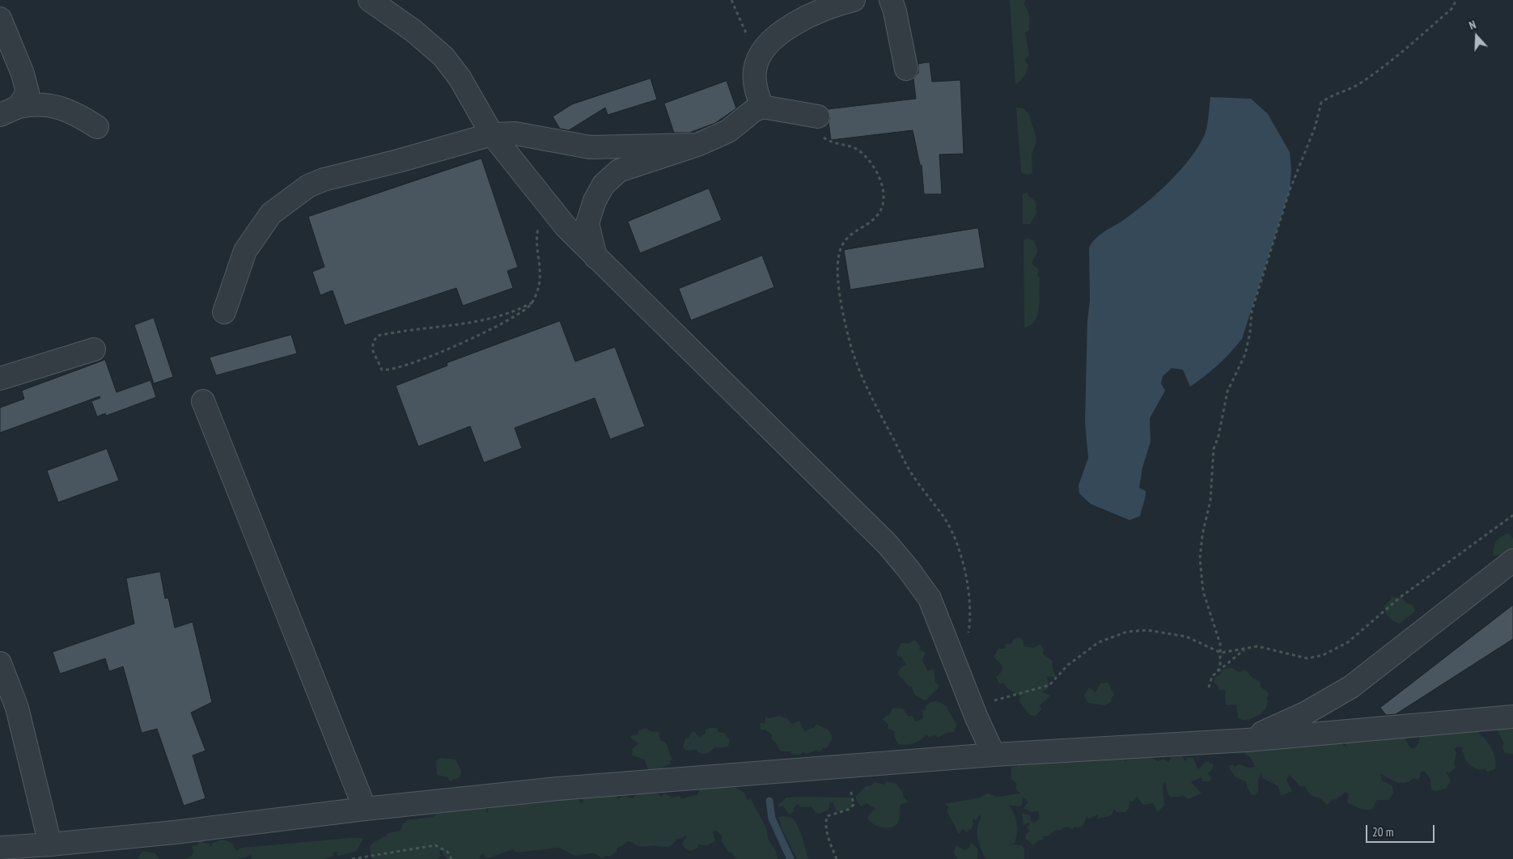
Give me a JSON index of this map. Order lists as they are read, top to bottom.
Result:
{
  "scale_bar": "20 m",
  "north": "top"
}
